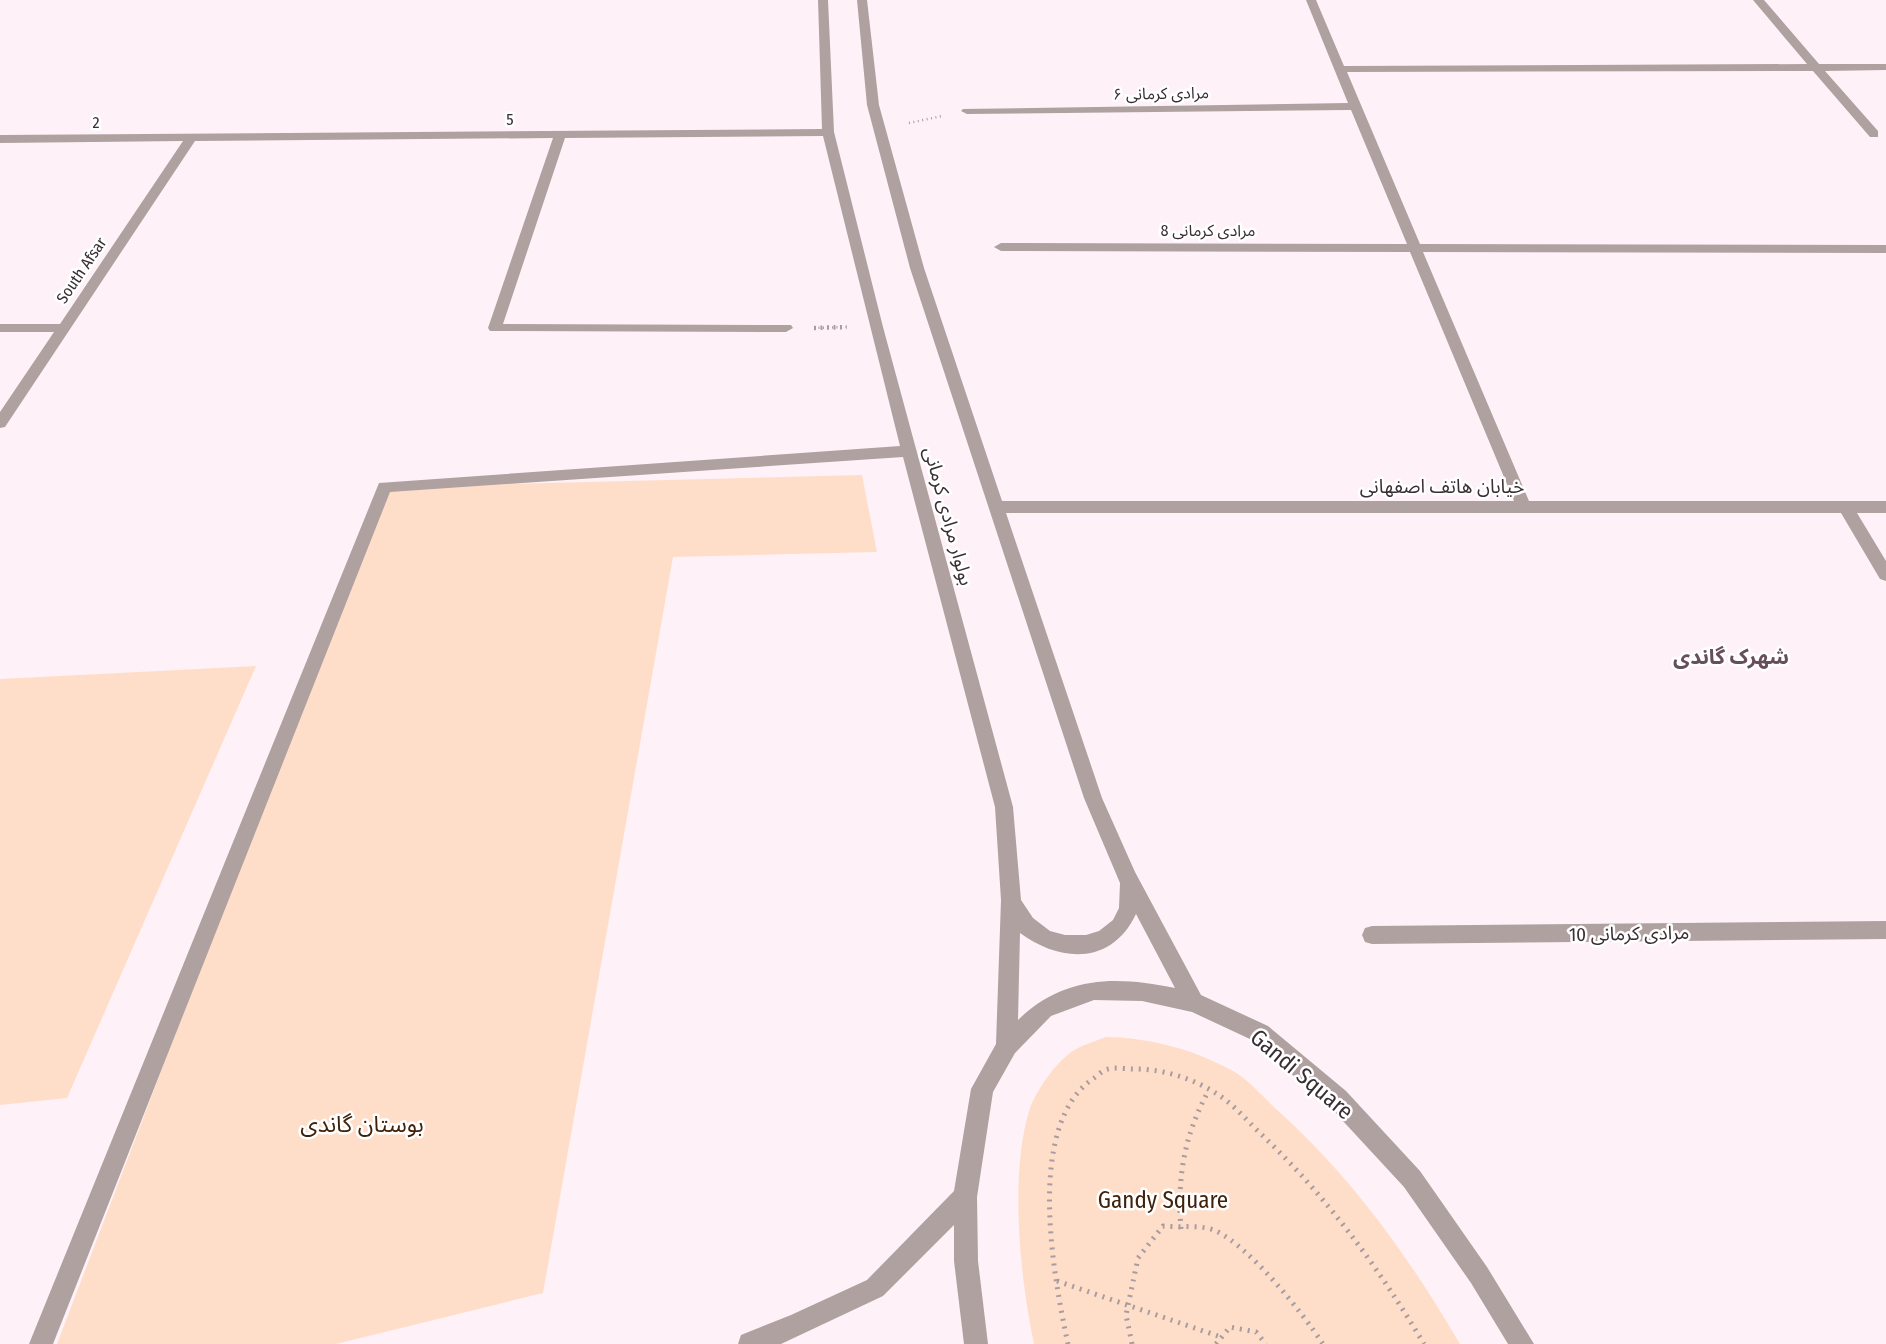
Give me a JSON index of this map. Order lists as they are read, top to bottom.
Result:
{
  "streets": {
    "street": [
      "مرادی کرمانی ۶",
      "5",
      "2",
      "مرادی کرمانی 8",
      "South Afsar",
      "خیابان هاتف اصفهانی",
      "بولوار مرادی کرمانی",
      "مرادی کرمانی 10",
      "Gandi Square"
    ]
  },
  "crossings": [
    ["5", "2"],
    ["5", "South Afsar"],
    ["5", "بولوار مرادی کرمانی"],
    ["2", "South Afsar"],
    ["بولوار مرادی کرمانی", "Gandi Square"]
  ],
  "districts": ["شهرک گاندی"],
  "parks": ["بوستان گاندی", "Gandy Square"]
}
